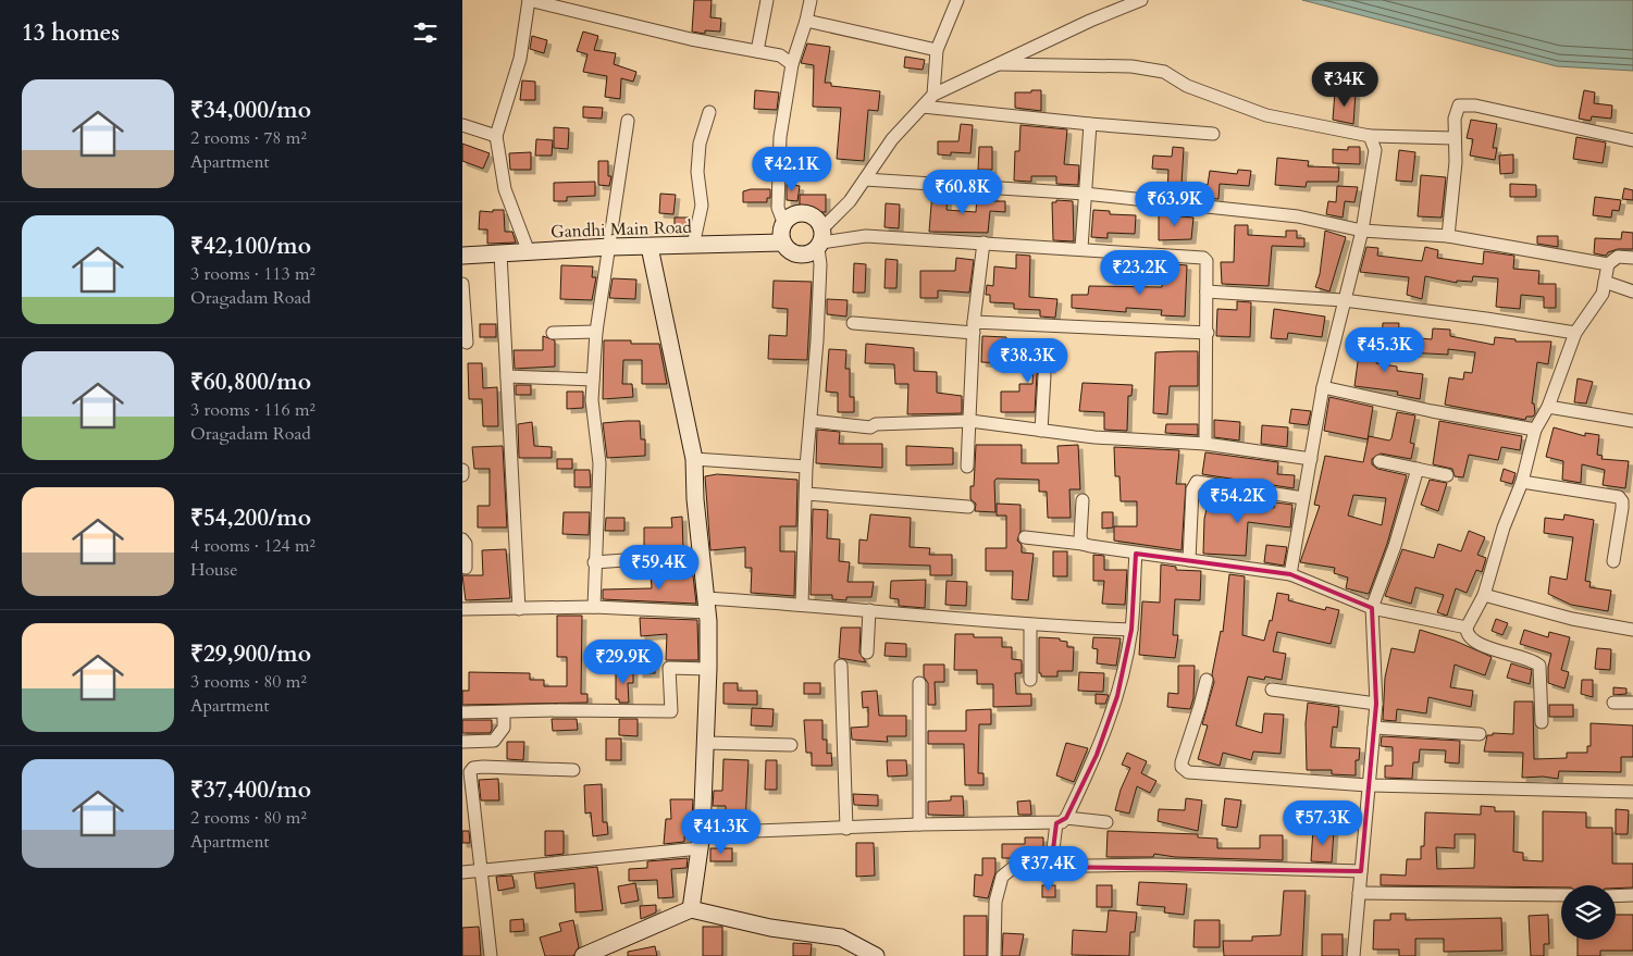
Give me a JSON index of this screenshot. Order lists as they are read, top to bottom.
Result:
{
  "streets": {
    "street": ["Gandhi Main Road"]
  },
  "page": {
    "heading": "13 homes",
    "price": [
      "₹34K",
      "₹42.1K",
      "₹60.8K",
      "₹63.9K",
      "₹23.2K",
      "₹45.3K",
      "₹38.3K",
      "₹54.2K",
      "₹59.4K",
      "₹29.9K",
      "₹57.3K",
      "₹41.3K",
      "₹37.4K"
    ],
    "list": [
      {
        "name": "₹34,000/mo",
        "note": "2 rooms · 78 m² · Apartment"
      },
      {
        "name": "₹42,100/mo",
        "note": "3 rooms · 113 m² · Oragadam Road"
      },
      {
        "name": "₹60,800/mo",
        "note": "3 rooms · 116 m² · Oragadam Road"
      },
      {
        "name": "₹54,200/mo",
        "note": "4 rooms · 124 m² · House"
      },
      {
        "name": "₹29,900/mo",
        "note": "3 rooms · 80 m² · Apartment"
      },
      {
        "name": "₹37,400/mo",
        "note": "2 rooms · 80 m² · Apartment"
      }
    ]
  }
}
